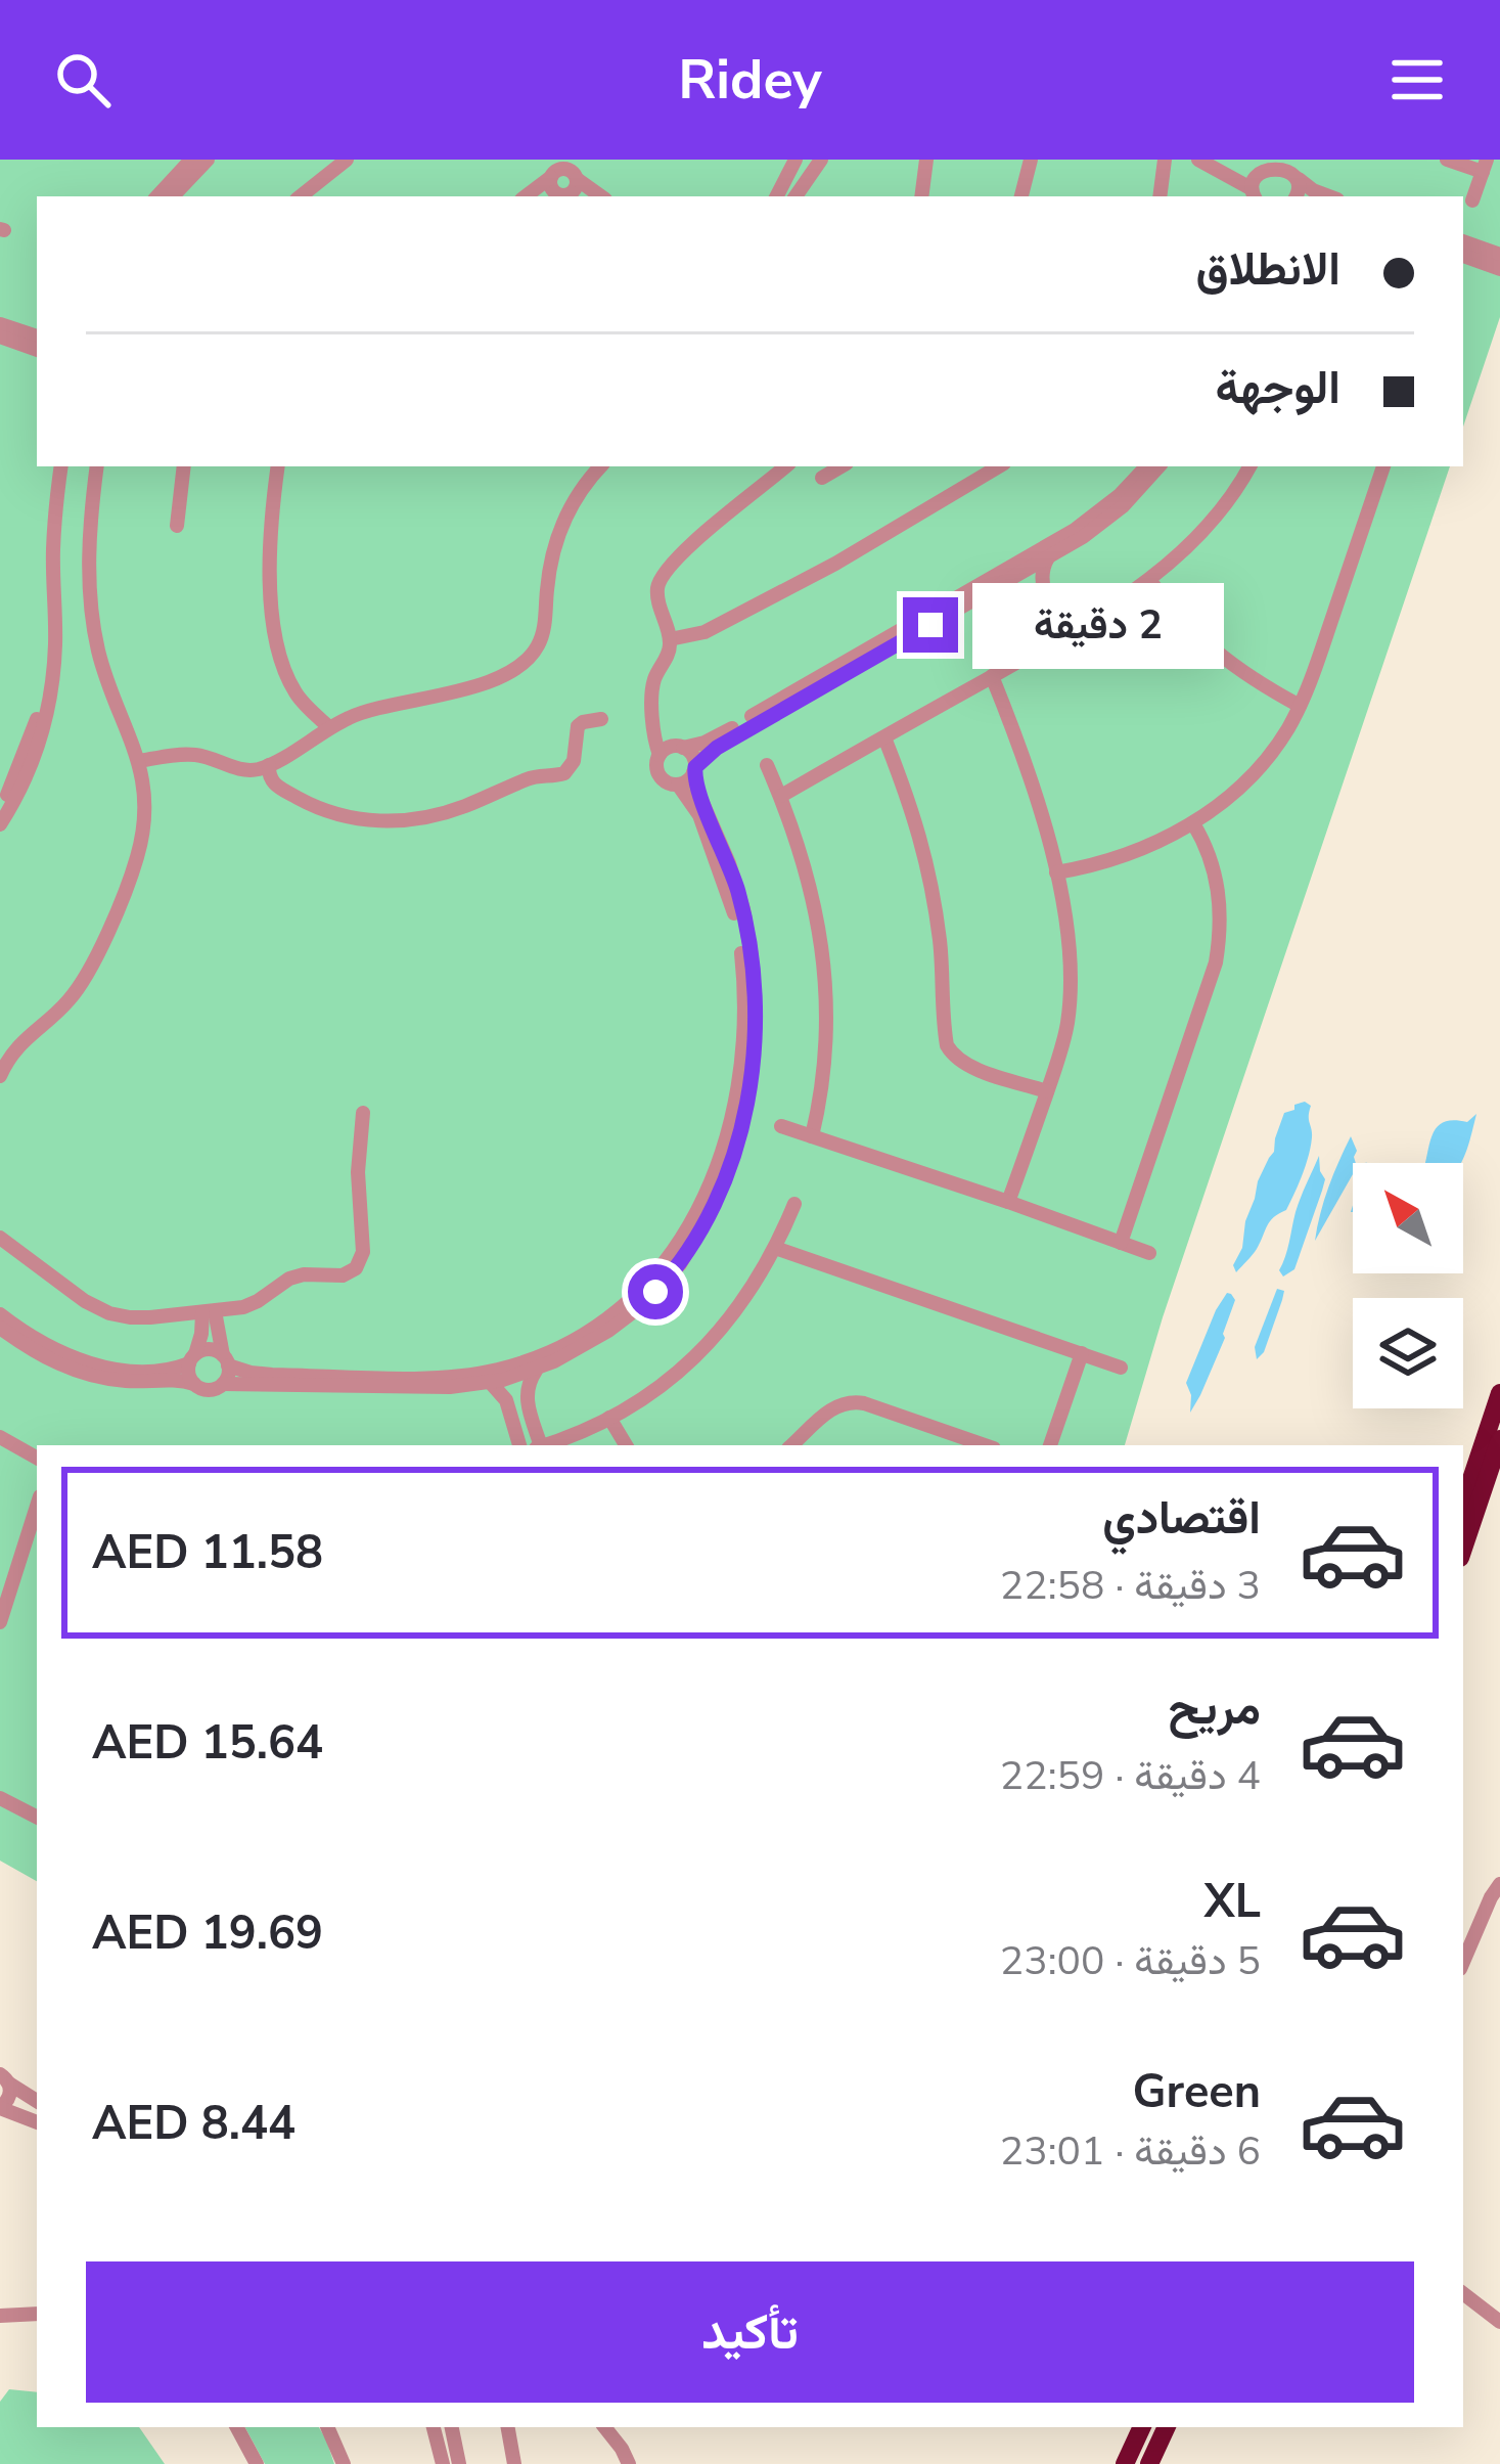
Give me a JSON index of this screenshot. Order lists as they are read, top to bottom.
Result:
{
  "north": "top left",
  "page": {
    "header": "Ridey",
    "banner": ["الانطلاق", "الوجهة"],
    "bubble": "2 دقيقة",
    "list": [
      {
        "name": "اقتصادي",
        "note": "3 دقيقة · 22:58",
        "value": "AED 11.58"
      },
      {
        "name": "مريح",
        "note": "4 دقيقة · 22:59",
        "value": "AED 15.64"
      },
      {
        "name": "XL",
        "note": "5 دقيقة · 23:00",
        "value": "AED 19.69"
      },
      {
        "name": "Green",
        "note": "6 دقيقة · 23:01",
        "value": "AED 8.44"
      }
    ],
    "buttons": "تأكيد"
  }
}
